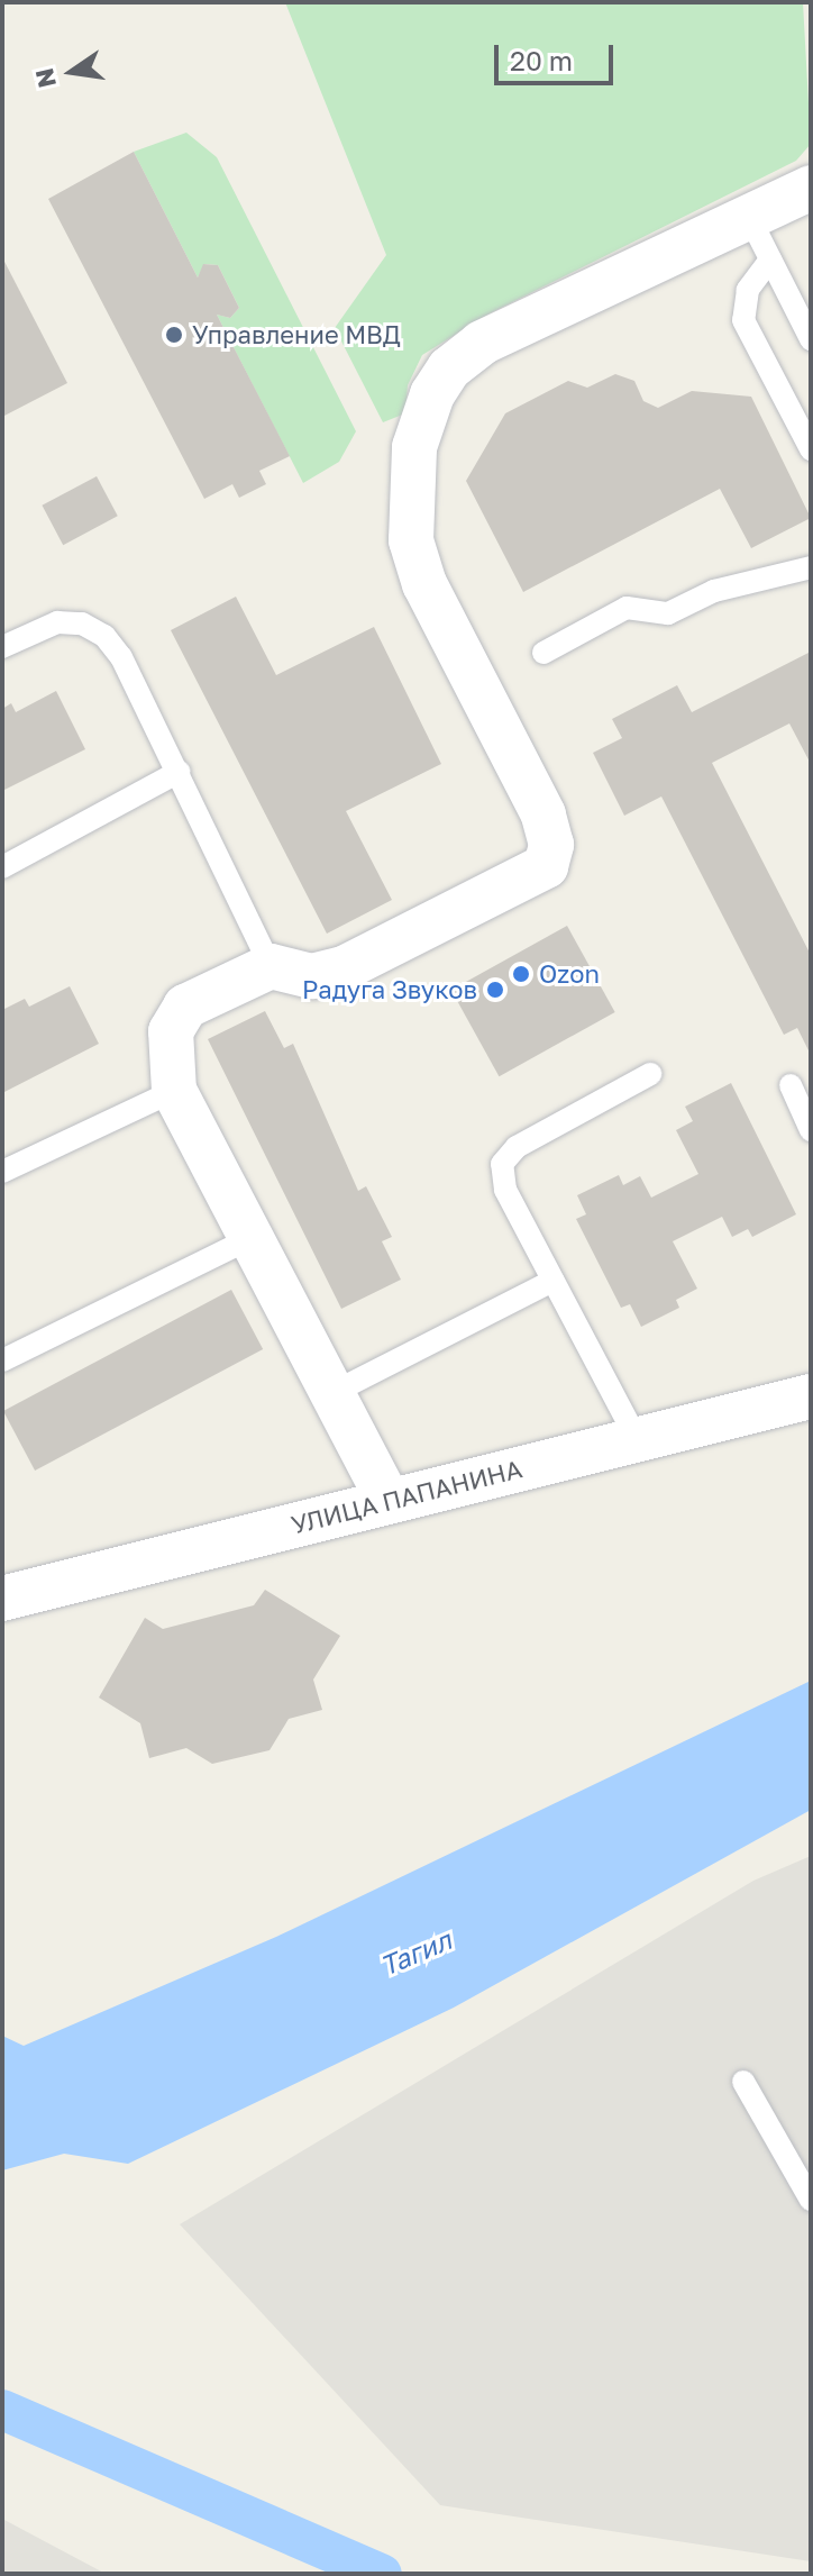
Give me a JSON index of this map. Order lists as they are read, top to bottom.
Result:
{
  "streets": {
    "street": ["УЛИЦА ПАПАНИНА"]
  },
  "water": ["Тагил"],
  "places": ["Управление МВД", "Ozon", "Радуга Звуков"],
  "scale_bar": "20 m",
  "north": "left"
}
